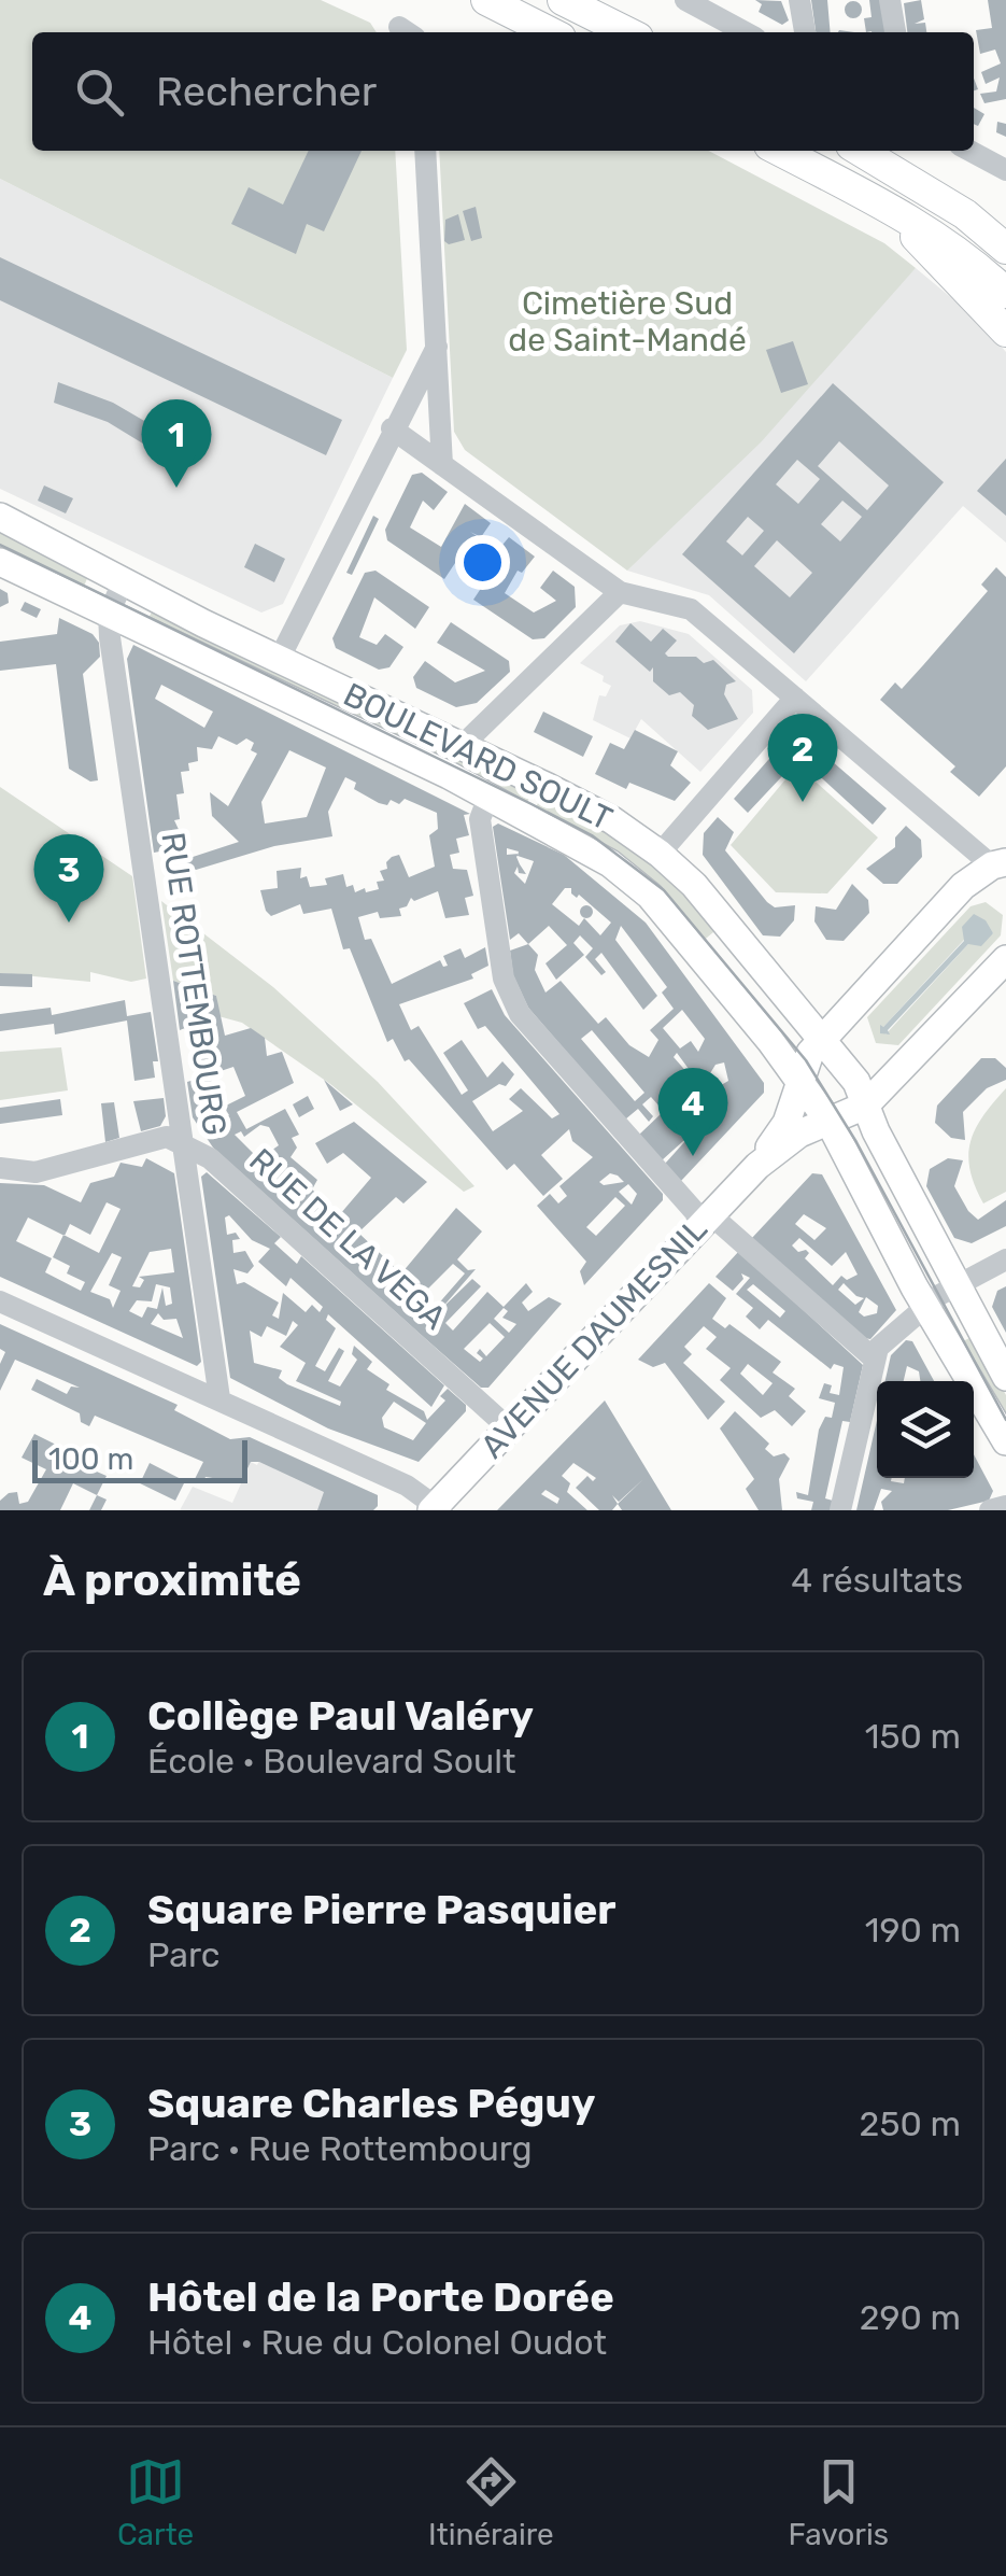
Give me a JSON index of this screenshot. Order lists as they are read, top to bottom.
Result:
{
  "streets": {
    "main road": ["BOULEVARD SOULT", "AVENUE DAUMESNIL"],
    "street": ["RUE ROTTEMBOURG", "RUE DE LA VEGA"]
  },
  "crossings": [
    ["BOULEVARD SOULT", "RUE ROTTEMBOURG"],
    ["BOULEVARD SOULT", "AVENUE DAUMESNIL"],
    ["RUE ROTTEMBOURG", "RUE DE LA VEGA"],
    ["RUE DE LA VEGA", "AVENUE DAUMESNIL"]
  ],
  "parks": ["Cimetière Sud de Saint-Mandé"],
  "scale_bar": "100 m",
  "page": {
    "search": "Rechercher",
    "pins": [
      "1",
      "2",
      "3",
      "4"
    ],
    "scale": "100 m",
    "heading": ["À proximité", "4 résultats"],
    "list": [
      {
        "mark": "1",
        "name": "Collège Paul Valéry",
        "note": "École · Boulevard Soult",
        "value": "150 m"
      },
      {
        "mark": "2",
        "name": "Square Pierre Pasquier",
        "note": "Parc",
        "value": "190 m"
      },
      {
        "mark": "3",
        "name": "Square Charles Péguy",
        "note": "Parc · Rue Rottembourg",
        "value": "250 m"
      },
      {
        "mark": "4",
        "name": "Hôtel de la Porte Dorée",
        "note": "Hôtel · Rue du Colonel Oudot",
        "value": "290 m"
      }
    ],
    "nav": ["Carte", "Itinéraire", "Favoris"]
  }
}
